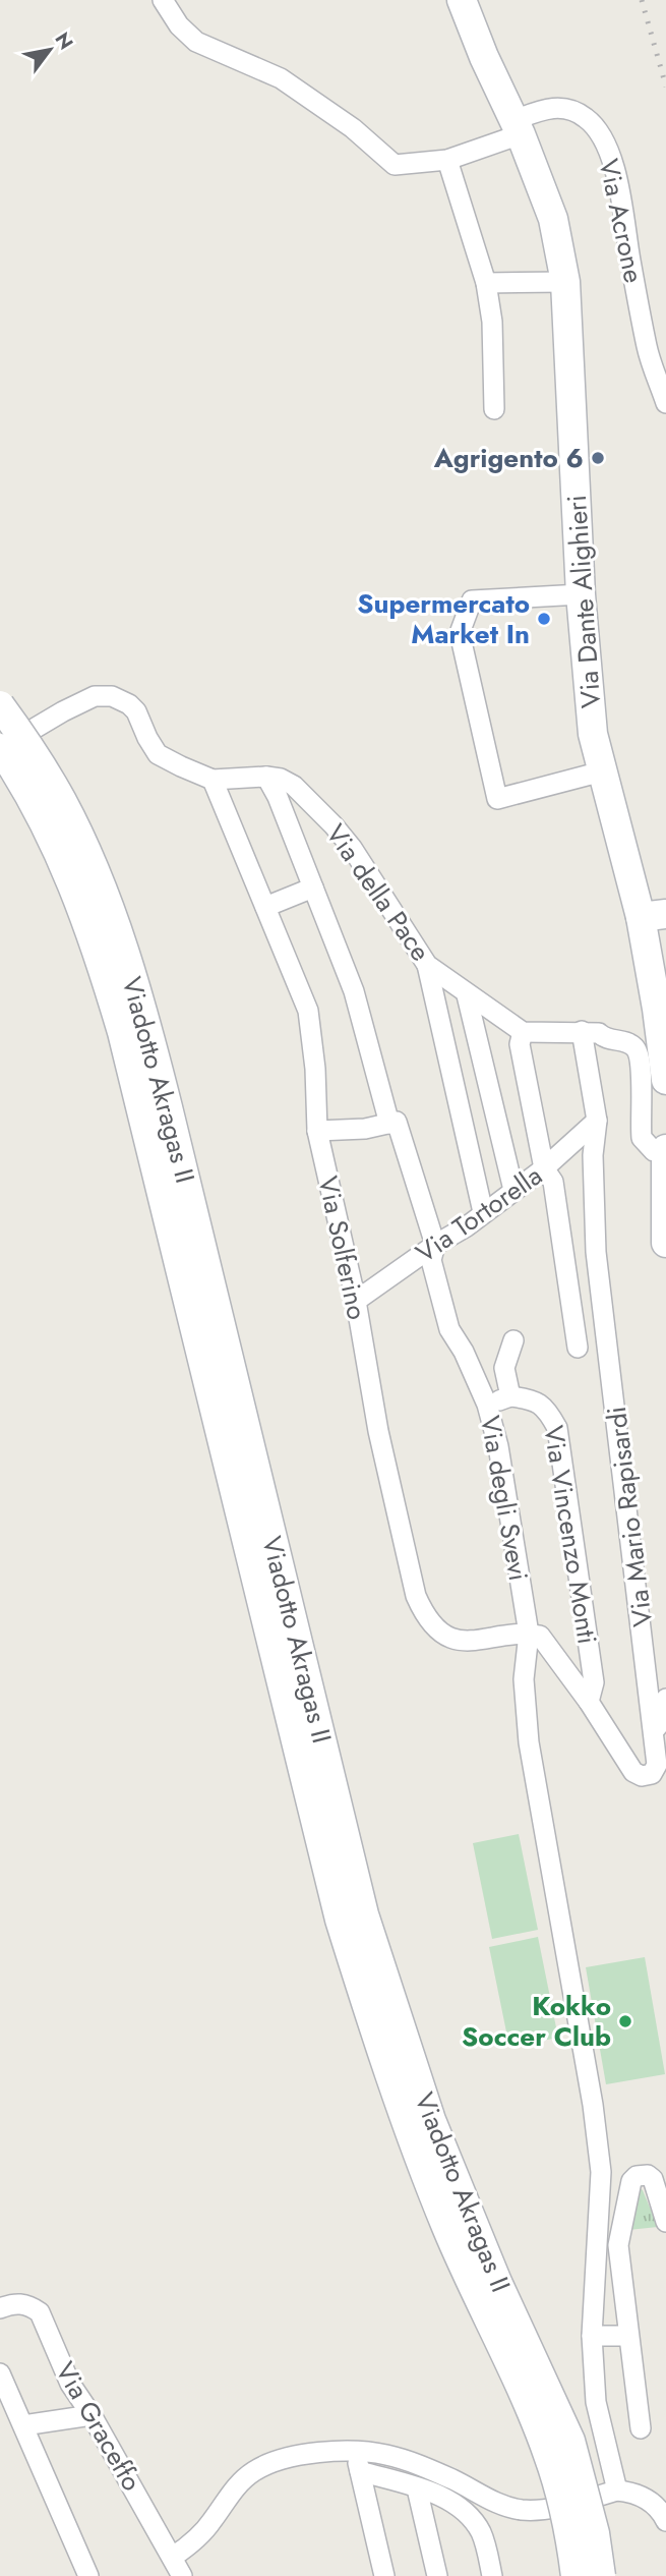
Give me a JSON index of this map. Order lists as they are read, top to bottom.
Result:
{
  "streets": {
    "main road": ["Via Dante Alighieri", "Viadotto Akragas II"],
    "street": [
      "Via Acrone",
      "Via della Pace",
      "Via Tortorella",
      "Via Solferino",
      "Via degli Svevi",
      "Via Mario Rapisardi",
      "Via Vincenzo Monti",
      "Via Graceffo"
    ]
  },
  "crossings": [
    ["Via Acrone", "Via Dante Alighieri"],
    ["Via della Pace", "Via Solferino"],
    ["Via della Pace", "Via degli Svevi"],
    ["Via Tortorella", "Via Solferino"],
    ["Via Tortorella", "Via degli Svevi"],
    ["Via Tortorella", "Via Mario Rapisardi"],
    ["Via Solferino", "Via degli Svevi"],
    ["Via Mario Rapisardi", "Via Vincenzo Monti"]
  ],
  "places": ["Agrigento 6", "Supermercato Market In", "Kokko Soccer Club"],
  "north": "top right"
}
